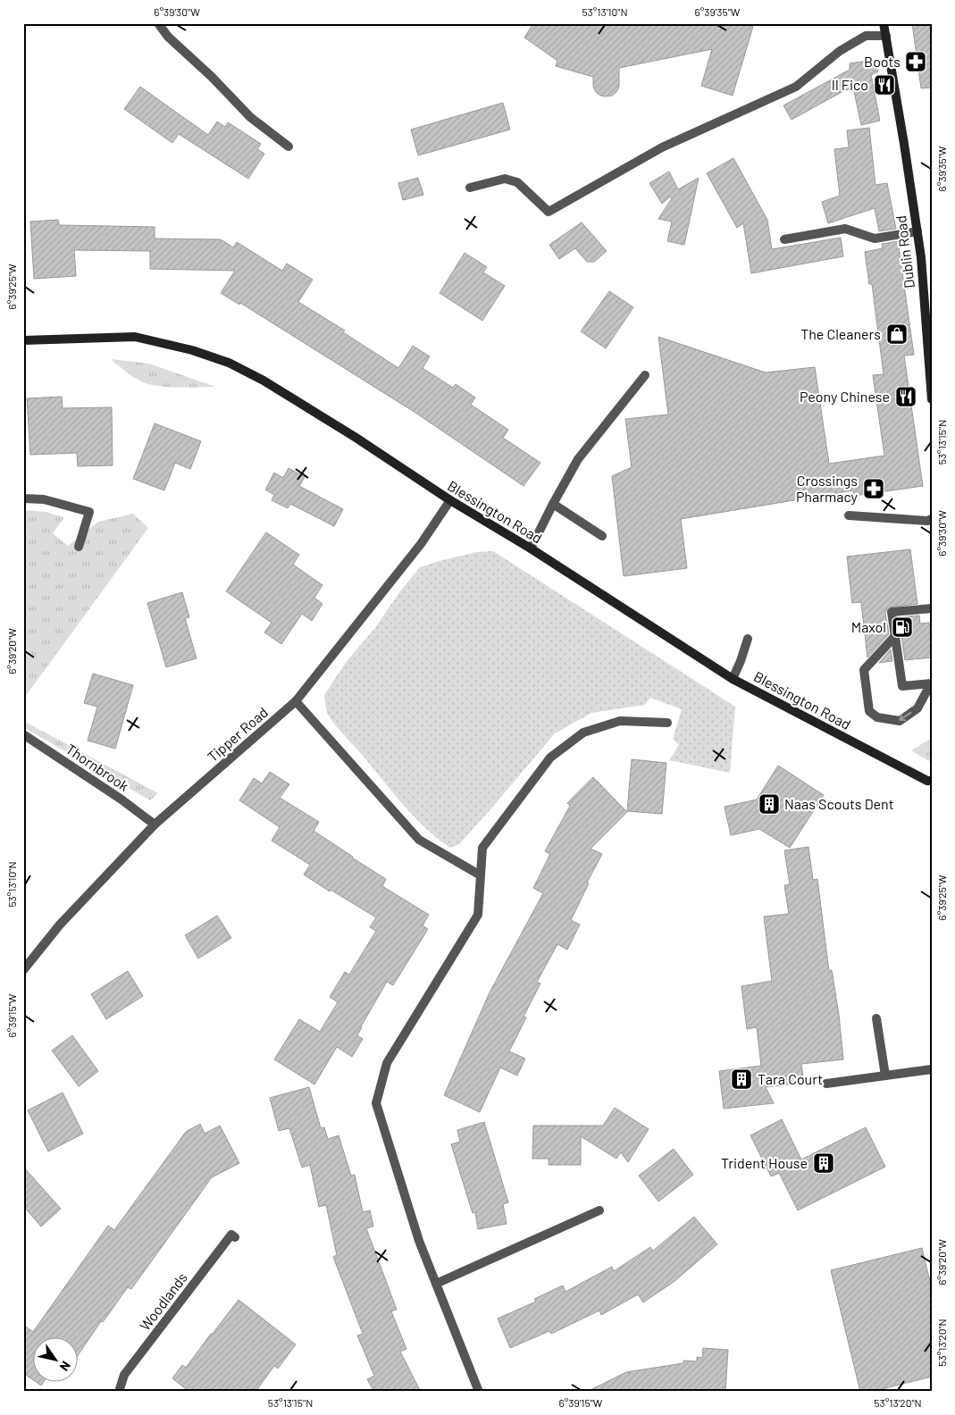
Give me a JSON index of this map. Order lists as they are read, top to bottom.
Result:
{
  "streets": {
    "main road": ["Dublin Road", "Blessington Road"],
    "street": ["Tipper Road", "Thornbrook", "Woodlands"]
  },
  "crossings": [
    ["Blessington Road", "Tipper Road"],
    ["Tipper Road", "Thornbrook"]
  ],
  "places": {
    "pharmacy": ["Boots", "Crossings Pharmacy"],
    "restaurant": ["Il Fico", "Peony Chinese"],
    "shop": ["The Cleaners"],
    "fuel station": ["Maxol"],
    "building": ["Naas Scouts Dent", "Tara Court", "Trident House"]
  },
  "north": "bottom right",
  "coordinates": [
    "6°39'30\"W",
    "53°13'10\"N",
    "6°39'35\"W",
    "6°39'25\"W",
    "53°13'15\"N",
    "6°39'20\"W",
    "6°39'15\"W",
    "53°13'20\"N"
  ]
}
